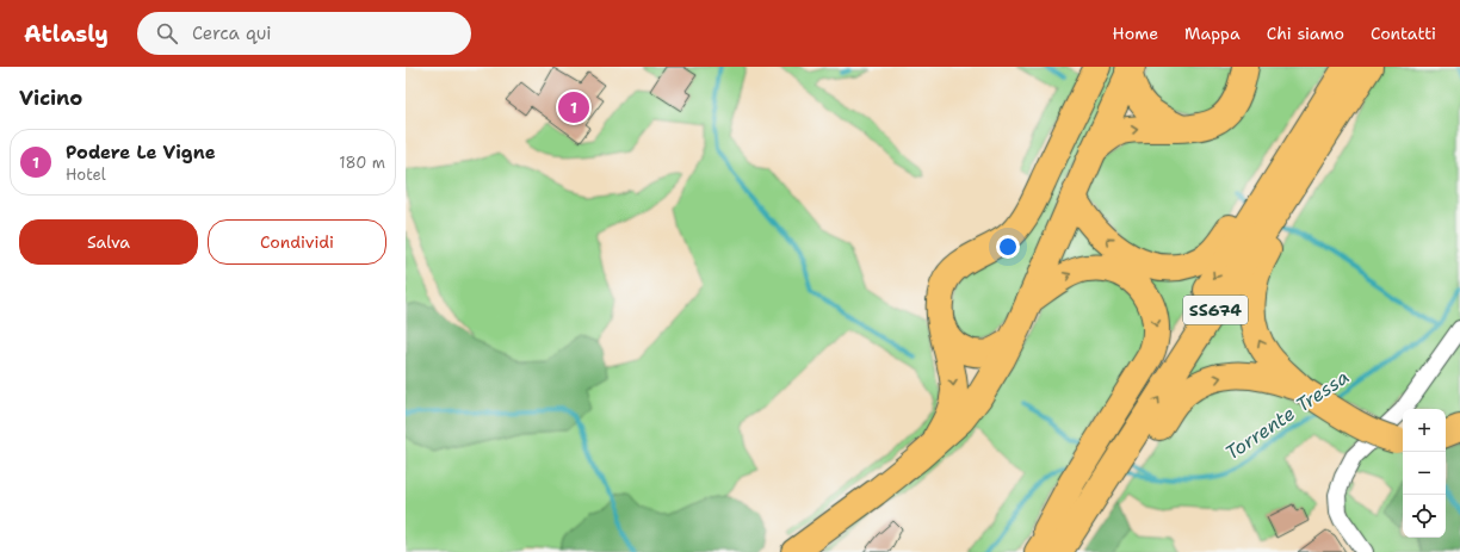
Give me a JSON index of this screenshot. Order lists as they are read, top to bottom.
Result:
{
  "streets": {
    "main road": ["SS674"]
  },
  "water": ["Torrente Tressa"],
  "page": {
    "header": "Atlasly",
    "search": "Cerca qui",
    "nav": [
      "Home",
      "Mappa",
      "Chi siamo",
      "Contatti"
    ],
    "heading": "Vicino",
    "pins": "1",
    "list": [
      {
        "mark": "1",
        "name": "Podere Le Vigne",
        "note": "Hotel",
        "value": "180 m"
      }
    ],
    "buttons": ["Salva", "Condividi"],
    "map_buttons": ["+", "−"]
  }
}
